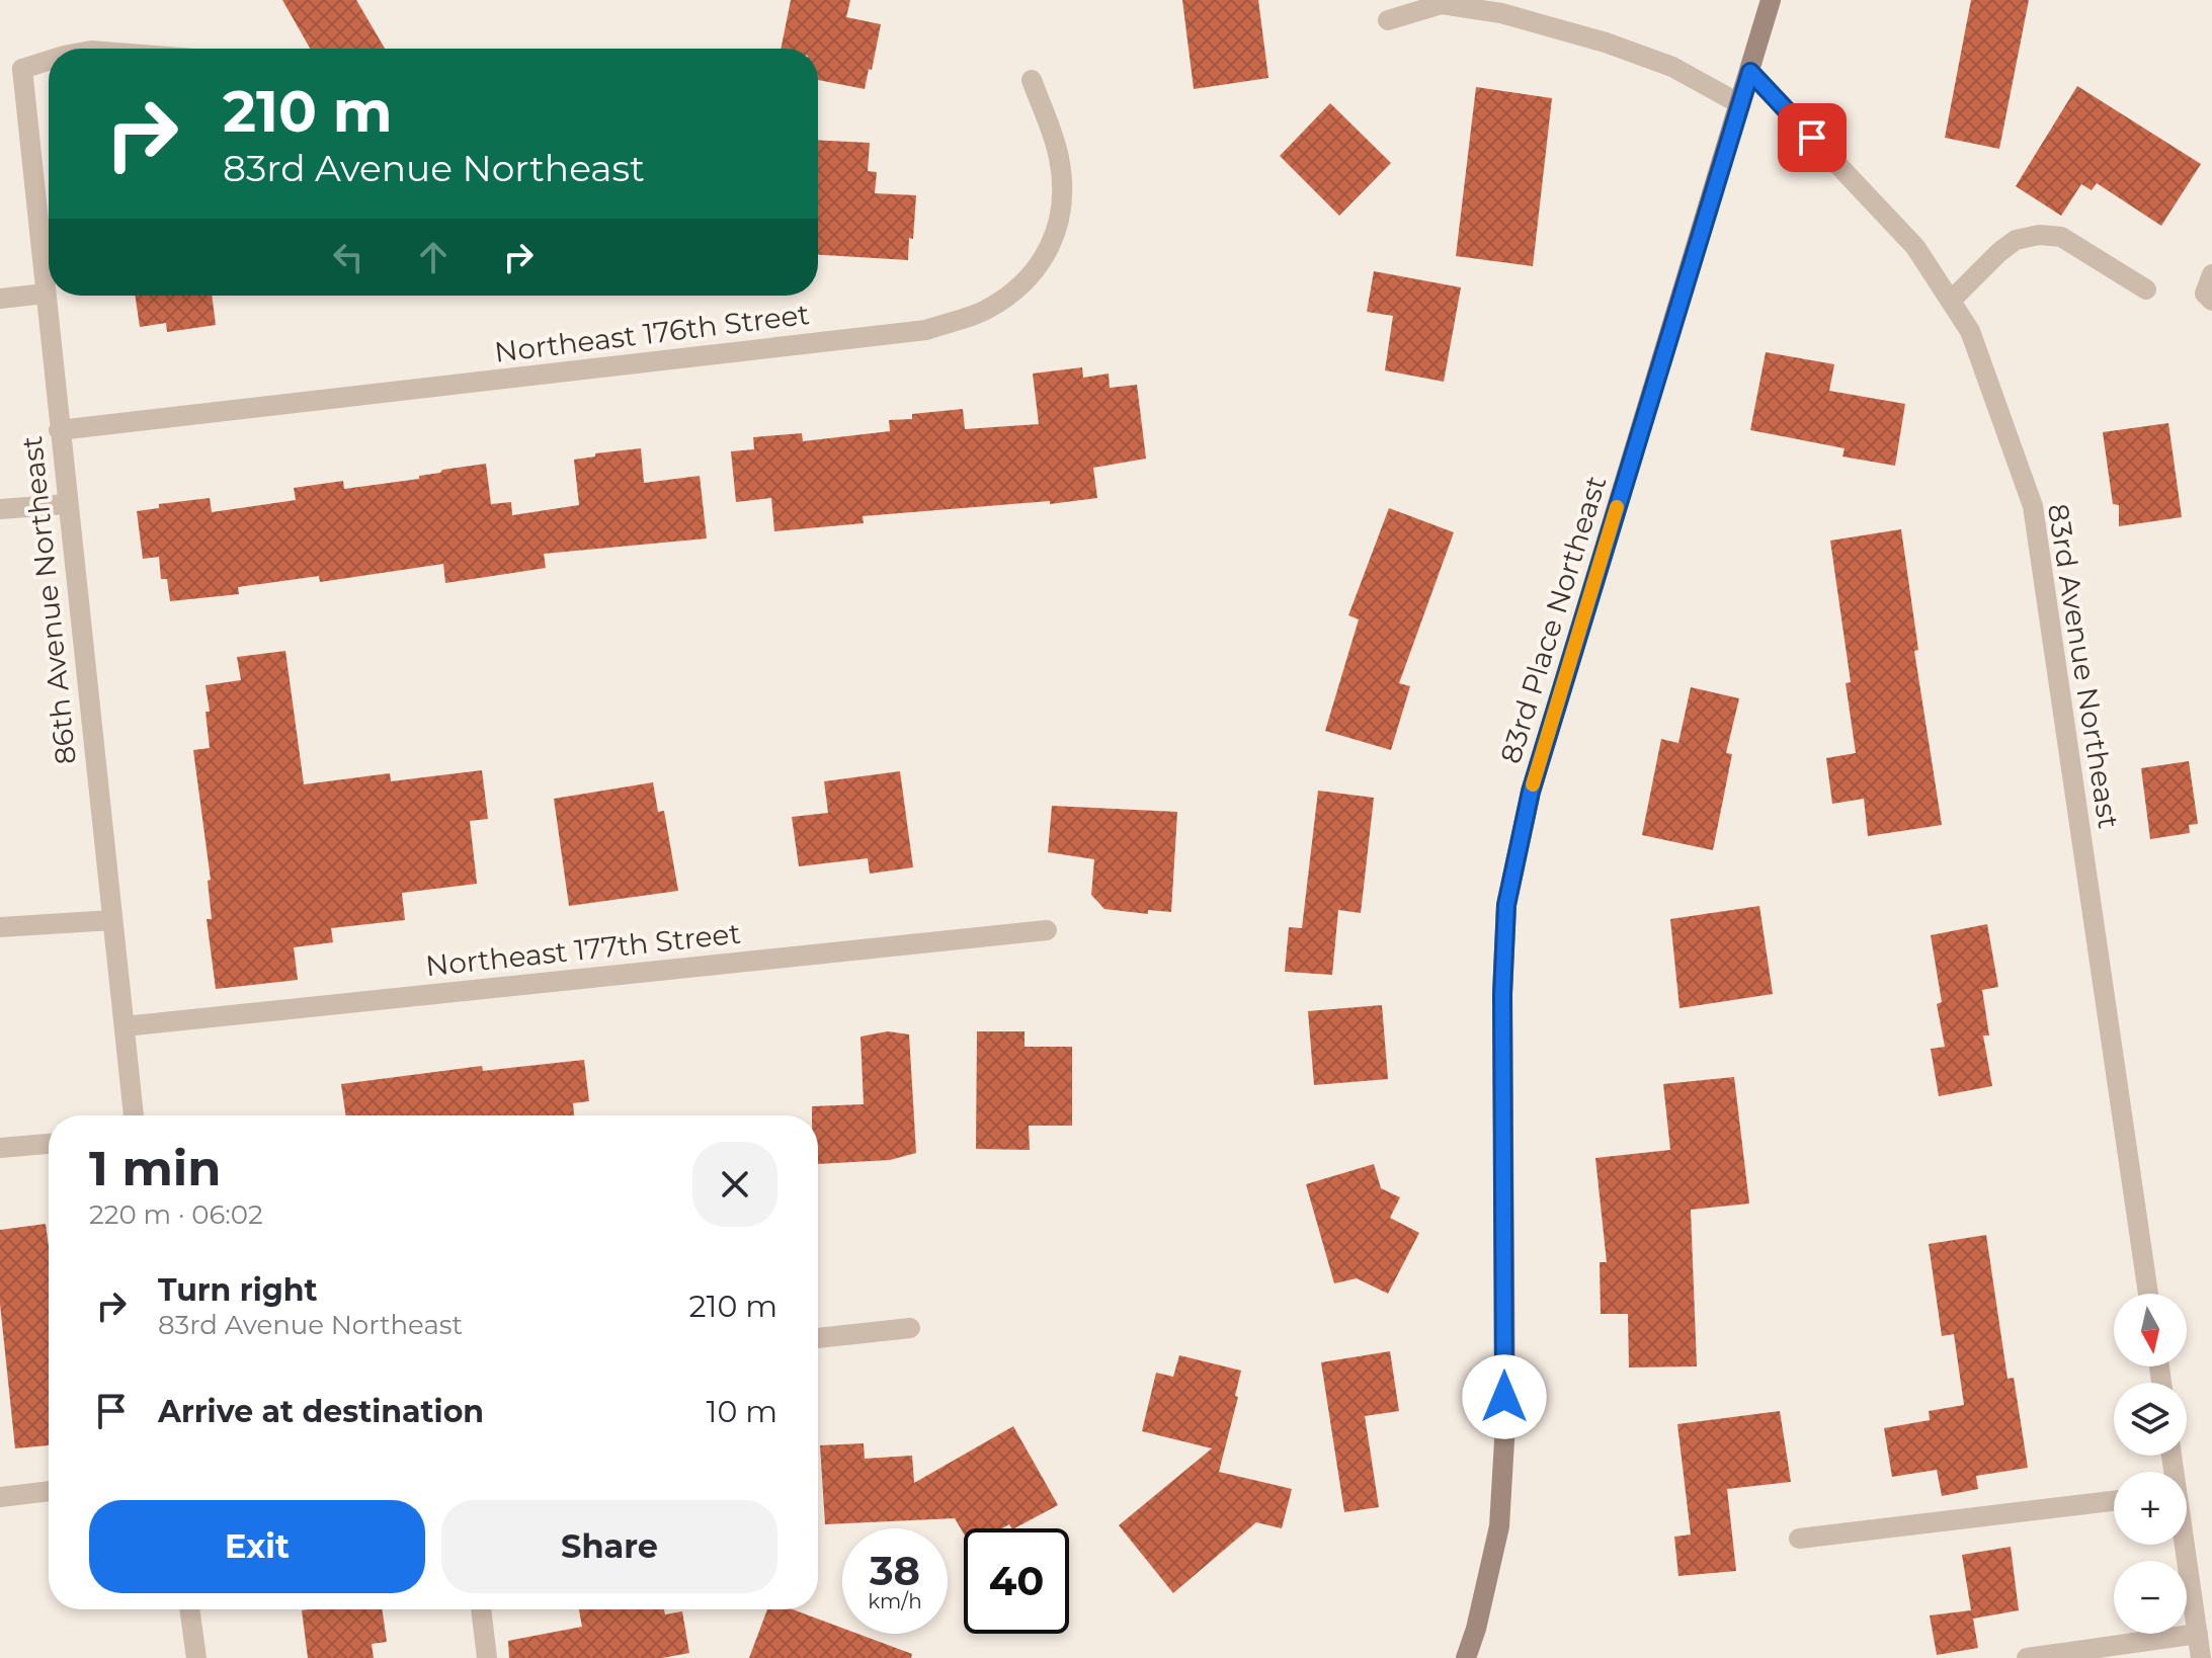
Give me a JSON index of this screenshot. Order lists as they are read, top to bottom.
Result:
{
  "streets": {
    "street": [
      "Northeast 176th Street",
      "86th Avenue Northeast",
      "83rd Place Northeast",
      "83rd Avenue Northeast",
      "Northeast 177th Street"
    ]
  },
  "crossings": [
    ["Northeast 176th Street", "86th Avenue Northeast"],
    ["86th Avenue Northeast", "Northeast 177th Street"],
    ["83rd Place Northeast", "83rd Avenue Northeast"]
  ],
  "north": "bottom",
  "page": {
    "turn": ["210 m", "83rd Avenue Northeast"],
    "heading": ["1 min", "220 m · 06:02"],
    "list": [
      {
        "name": "Turn right",
        "note": "83rd Avenue Northeast",
        "value": "210 m"
      },
      {
        "name": "Arrive at destination",
        "value": "10 m"
      }
    ],
    "map_buttons": ["+", "−"],
    "buttons": ["Exit", "Share"],
    "speed": "38 km/h",
    "limit": "40"
  }
}
